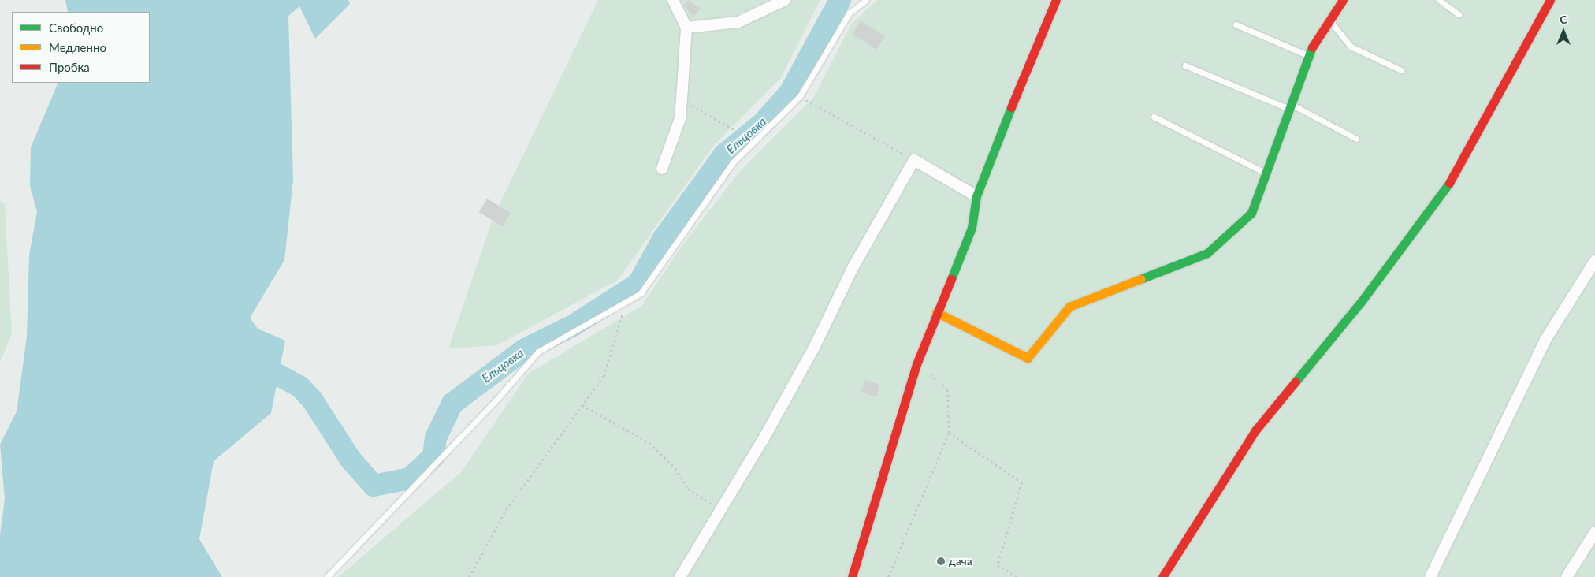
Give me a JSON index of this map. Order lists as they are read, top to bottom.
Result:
{
  "water": ["Ельцовка"],
  "places": ["дача"],
  "legend": ["Свободно", "Медленно", "Пробка"],
  "north": "top"
}
